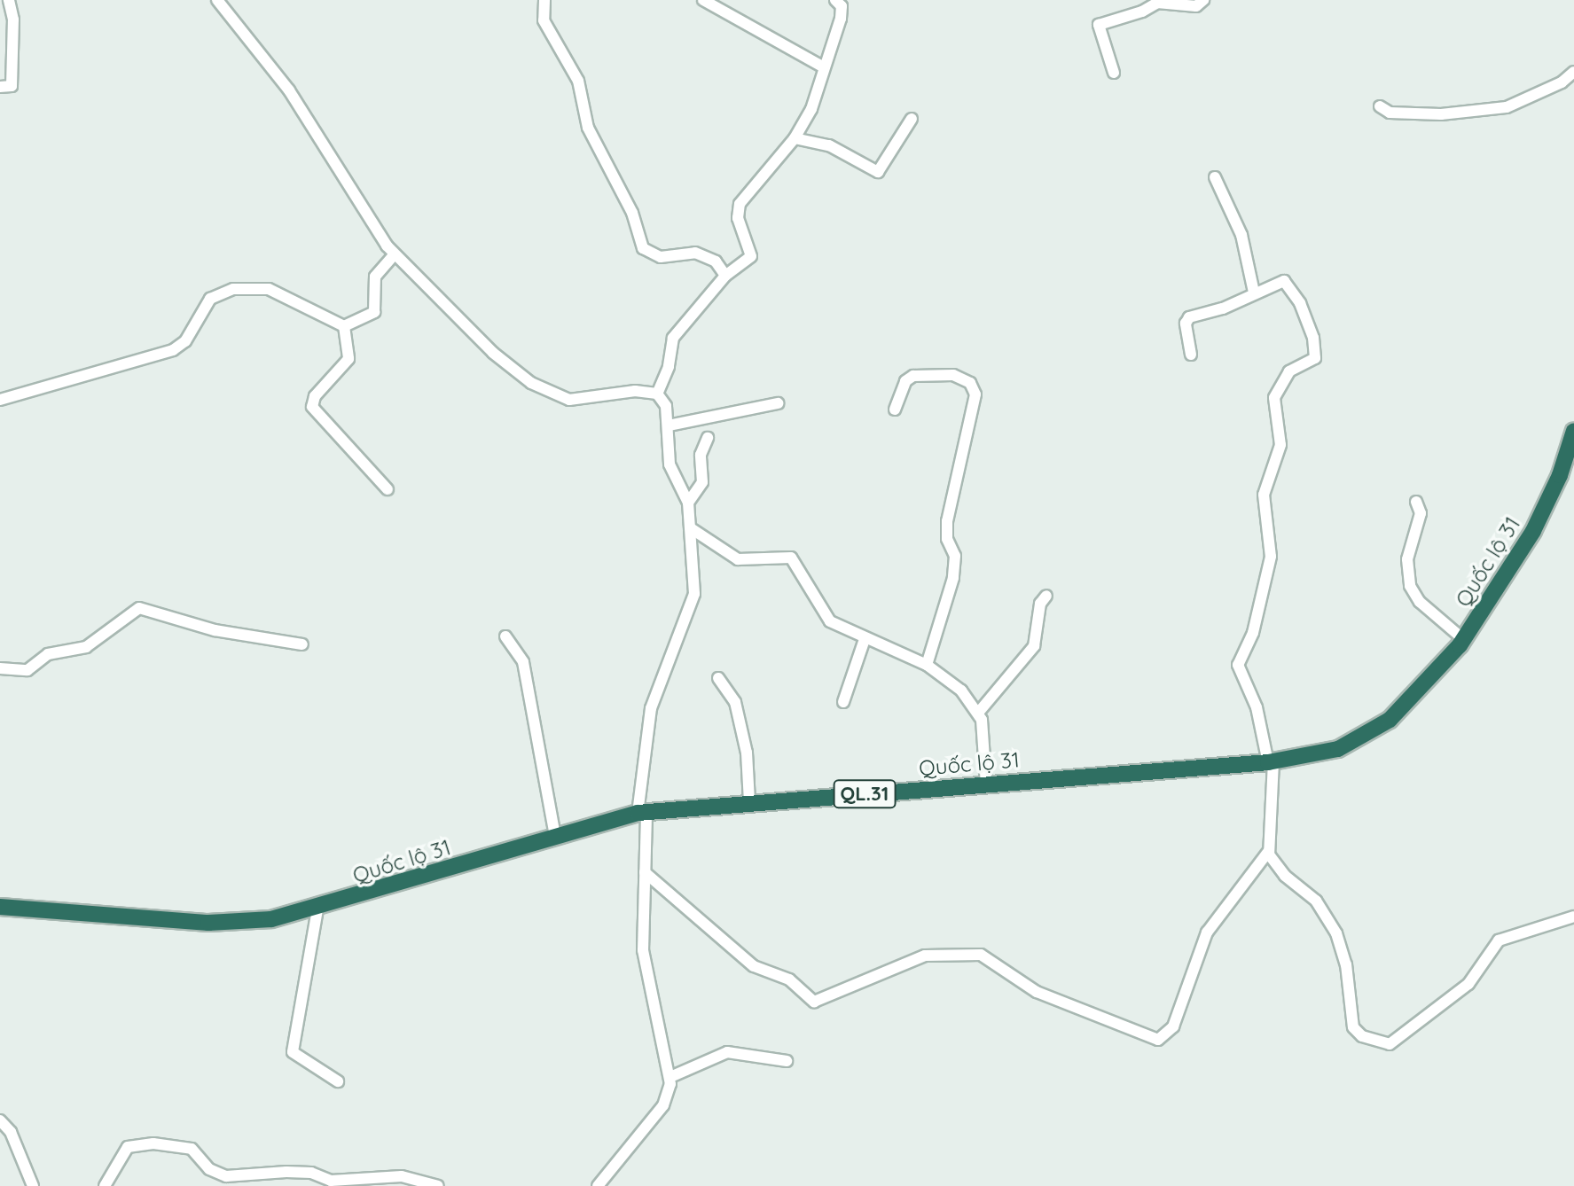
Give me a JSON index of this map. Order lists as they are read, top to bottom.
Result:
{
  "streets": {
    "highway": ["Quốc lộ 31", "QL.31"]
  }
}
